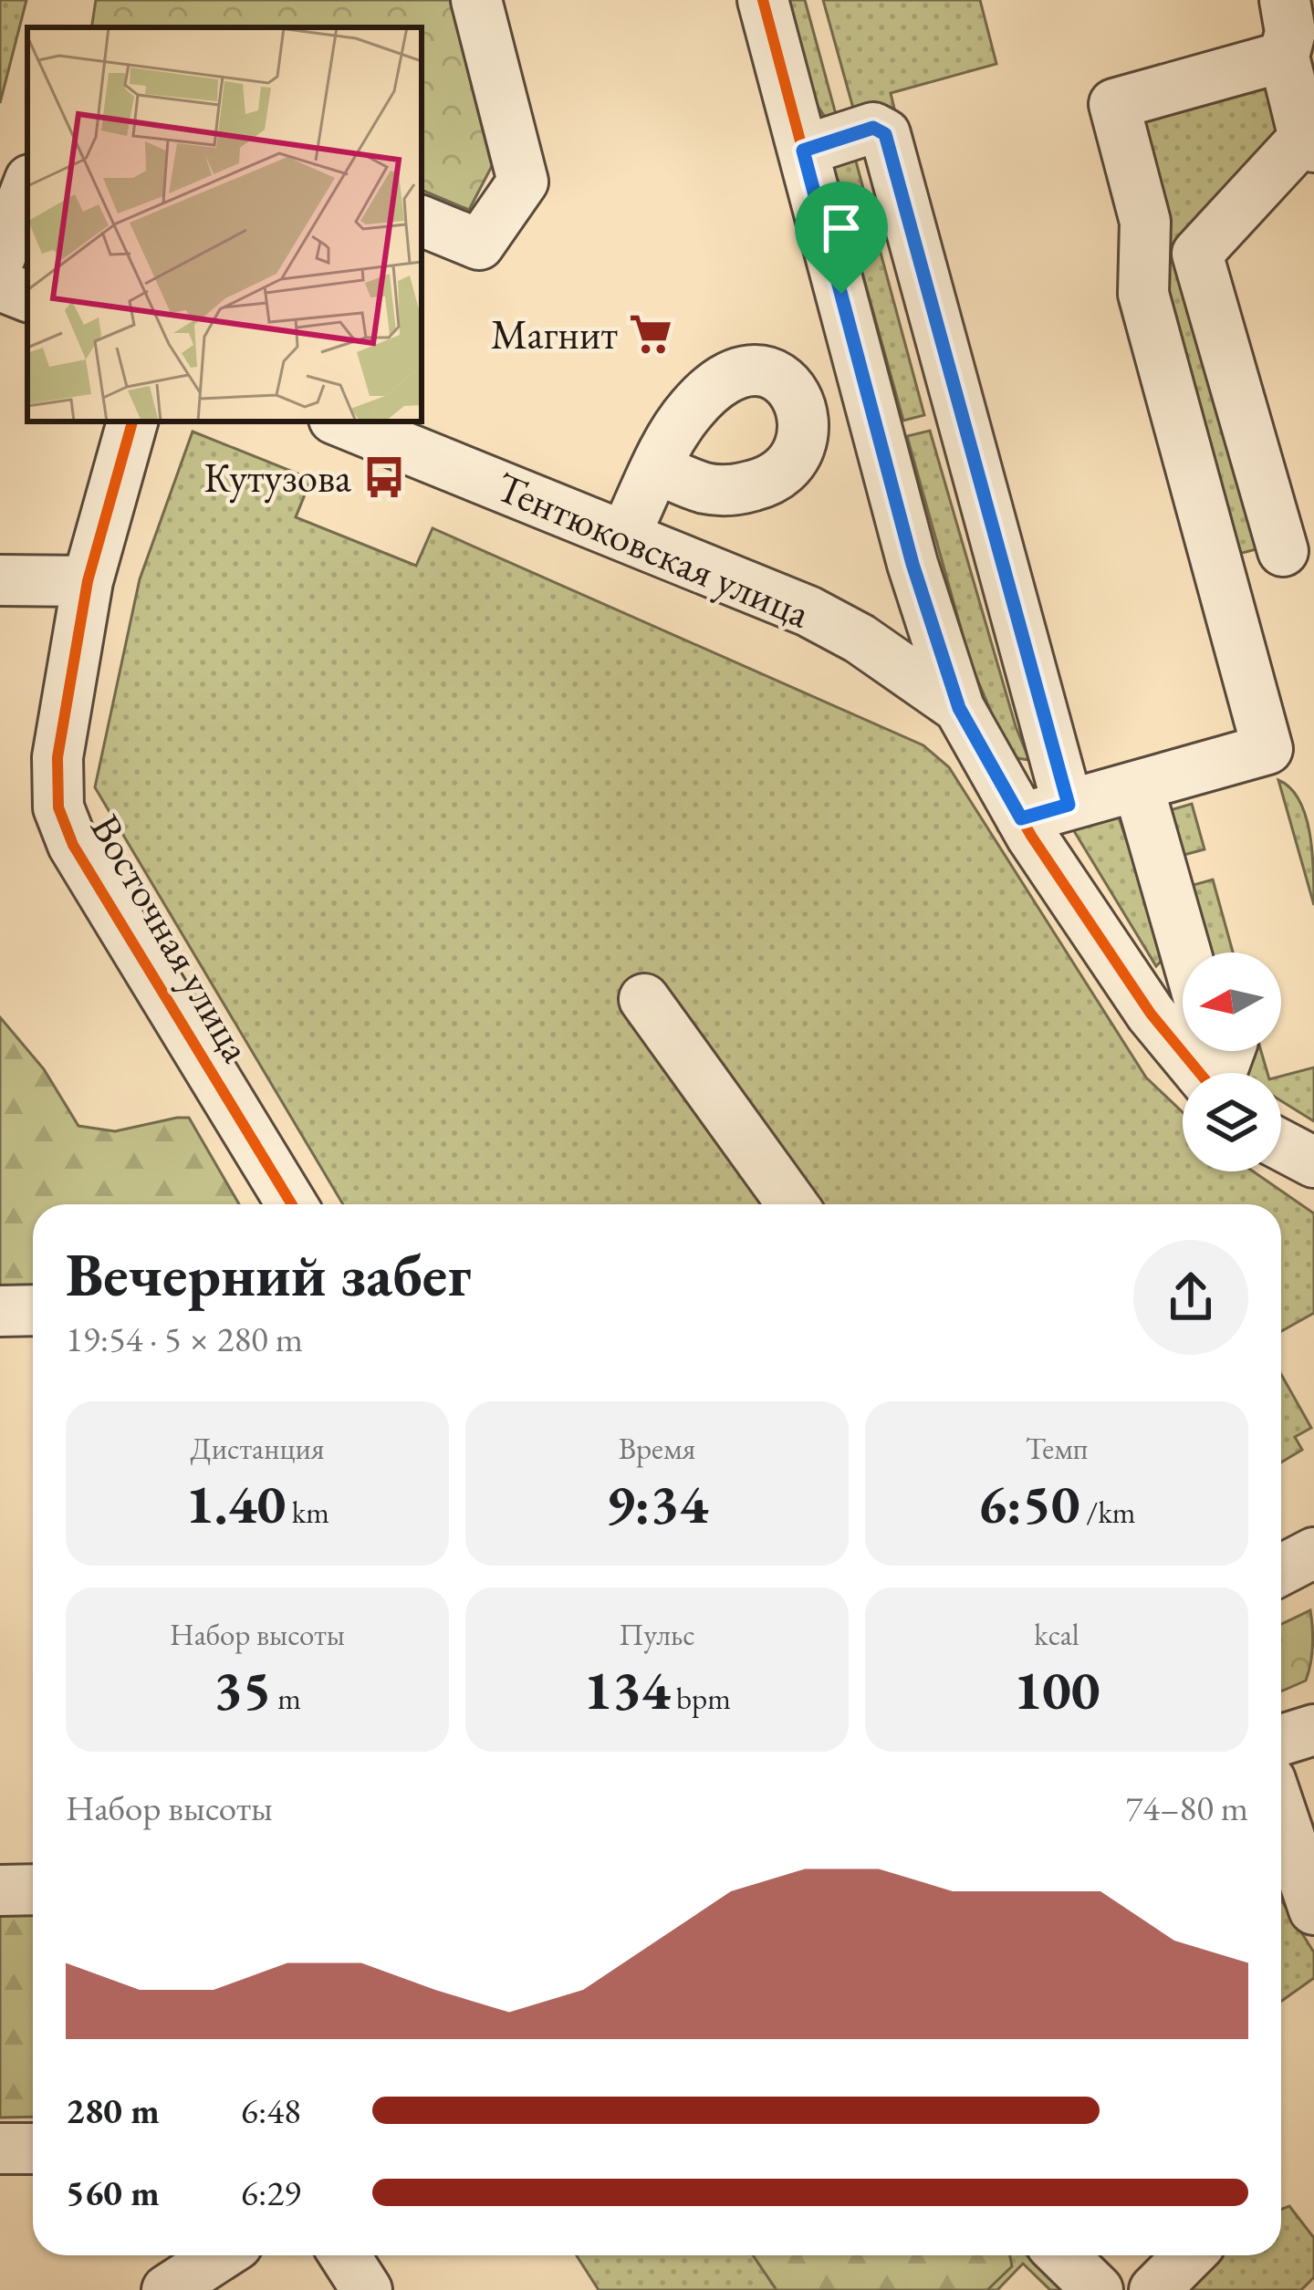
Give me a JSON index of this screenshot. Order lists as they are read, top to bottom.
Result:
{
  "streets": {
    "street": ["Тентюковская улица", "Восточная улица"]
  },
  "places": {
    "supermarket": ["Магнит"],
    "bus stop": ["Кутузова"]
  },
  "north": "left",
  "page": {
    "heading": ["Вечерний забег", "19:54 · 5 × 280 m"],
    "stats": [
      ["Дистанция", "1.40 km"],
      ["Время", "9:34"],
      ["Темп", "6:50 /km"],
      ["Набор высоты", "35 m"],
      ["Пульс", "134 bpm"],
      ["kcal", "100"]
    ],
    "chart": ["Набор высоты", "74–80 m"],
    "list": [
      {
        "name": "280 m",
        "note": "6:48"
      },
      {
        "name": "560 m",
        "note": "6:29"
      }
    ]
  }
}
